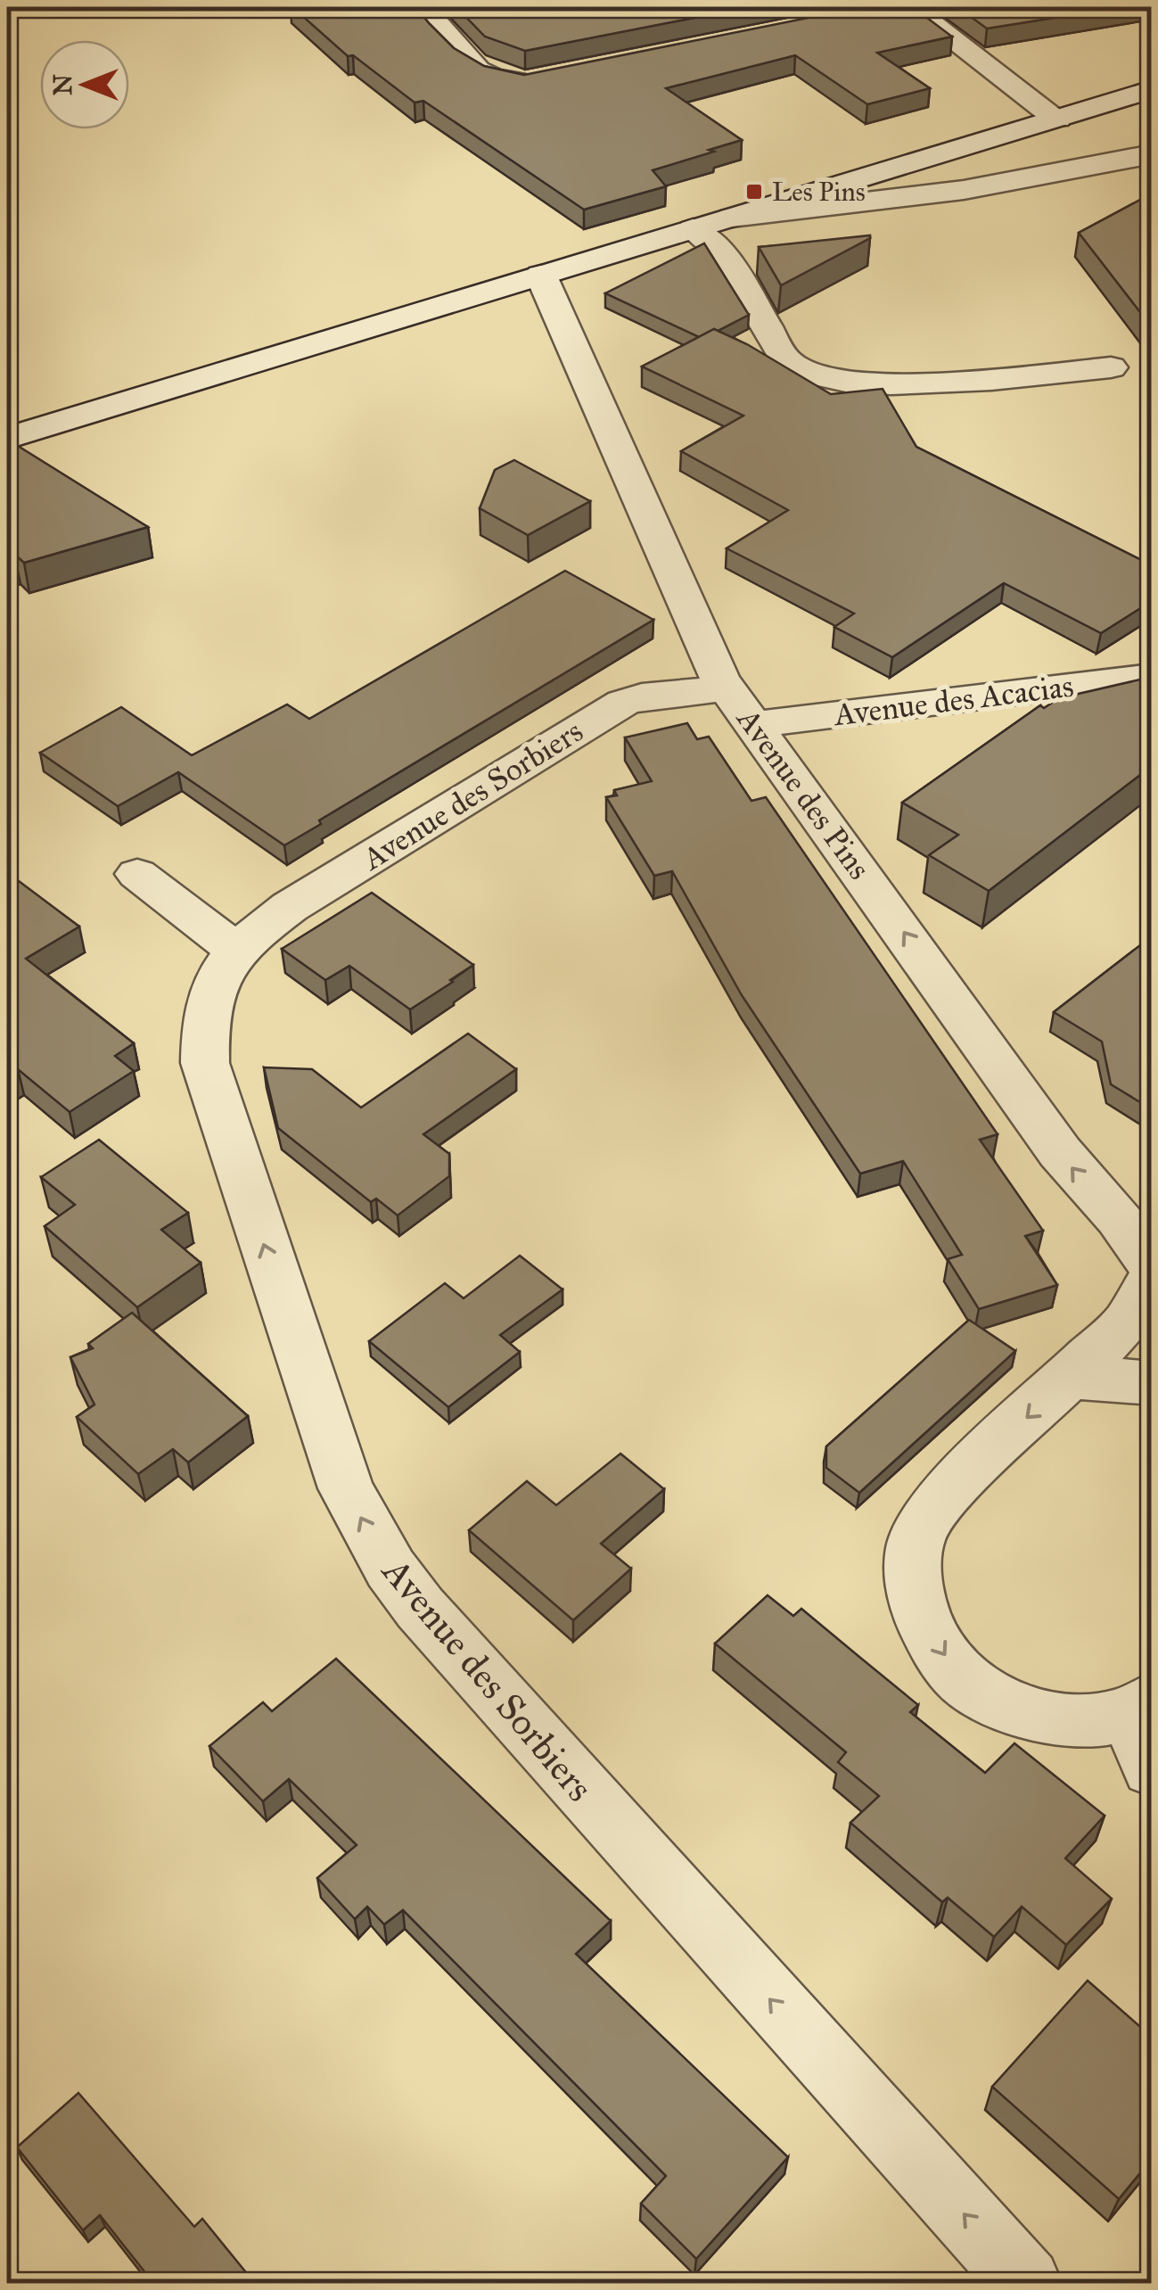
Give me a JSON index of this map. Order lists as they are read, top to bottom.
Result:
{
  "streets": {
    "street": ["Avenue des Acacias", "Avenue des Pins", "Avenue des Sorbiers"]
  },
  "crossings": [
    ["Avenue des Acacias", "Avenue des Pins"],
    ["Avenue des Acacias", "Avenue des Sorbiers"],
    ["Avenue des Pins", "Avenue des Sorbiers"]
  ],
  "one_way": ["Avenue des Pins", "Avenue des Sorbiers"],
  "places": {
    "transit": ["Les Pins"]
  },
  "north": "left"
}
